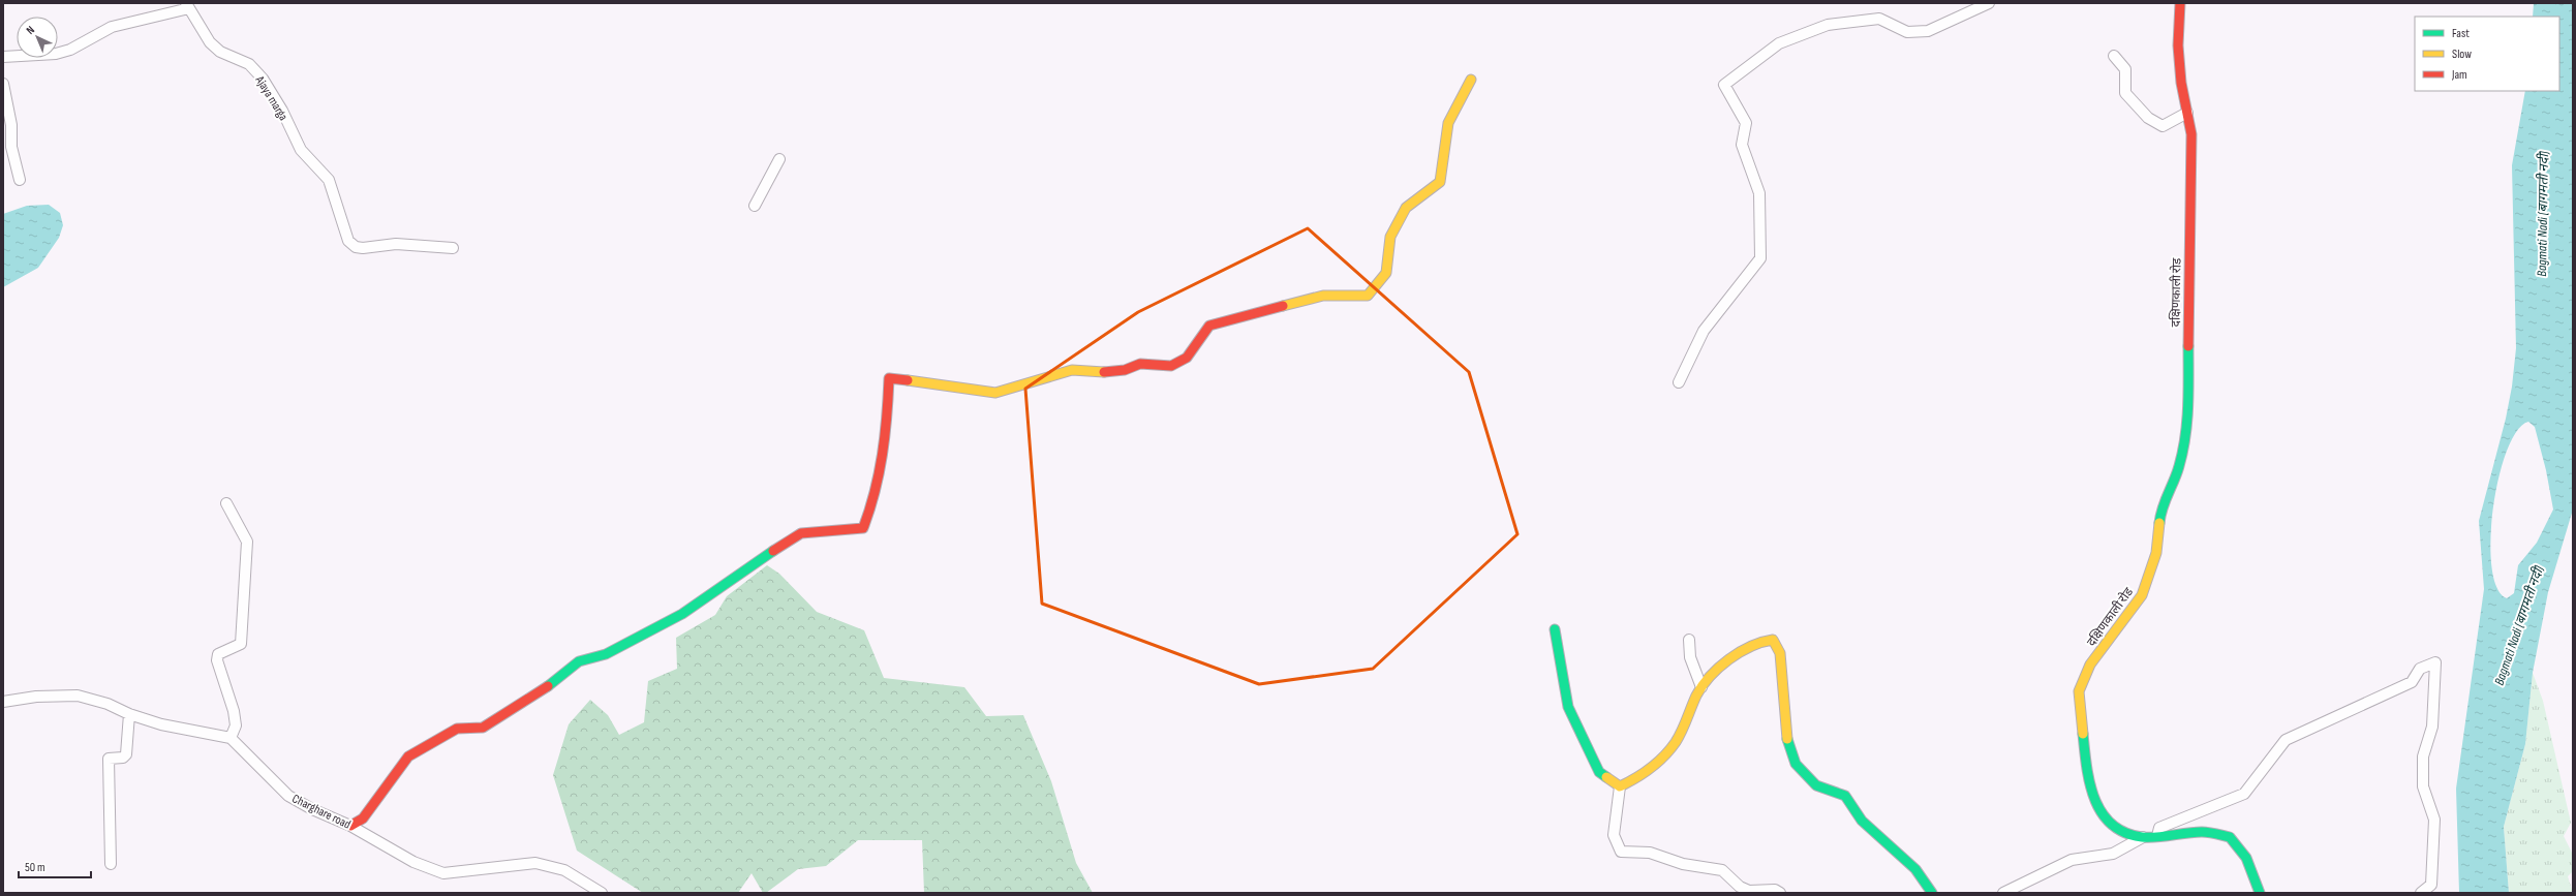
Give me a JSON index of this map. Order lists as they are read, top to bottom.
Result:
{
  "streets": {
    "street": ["Ajaya marga", "दक्षिणकाली रोड", "Charghare road"]
  },
  "water": ["Bagmati Nadi (बागमती नदी)"],
  "legend": ["Fast", "Slow", "Jam"],
  "scale_bar": "50 m",
  "north": "top left"
}
